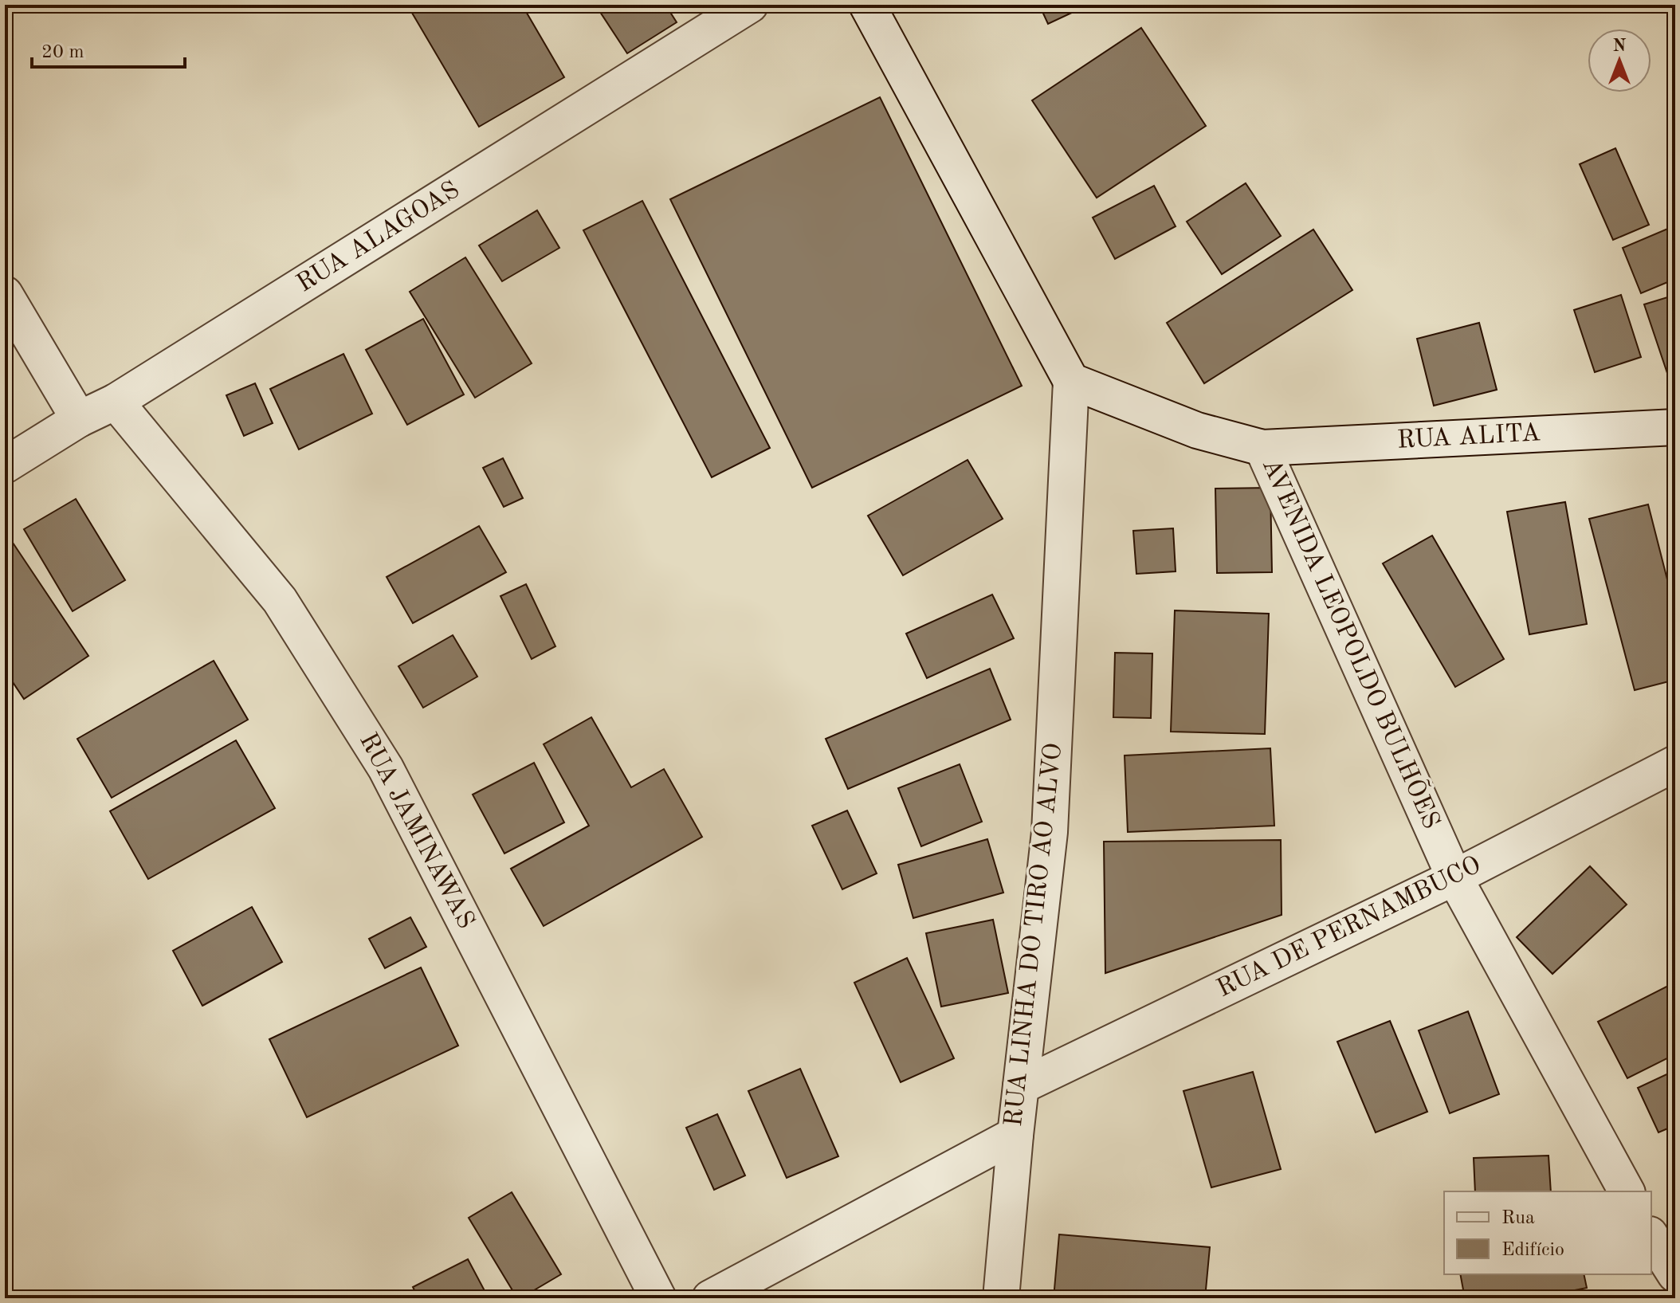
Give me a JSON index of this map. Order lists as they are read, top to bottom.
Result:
{
  "streets": {
    "street": [
      "RUA ALAGOAS",
      "RUA ALITA",
      "AVENIDA LEOPOLDO BULHÕES",
      "RUA JAMINAWAS",
      "RUA DE PERNAMBUCO",
      "RUA LINHA DO TIRO AO ALVO"
    ]
  },
  "crossings": [
    ["RUA ALAGOAS", "RUA JAMINAWAS"],
    ["RUA ALITA", "AVENIDA LEOPOLDO BULHÕES"],
    ["AVENIDA LEOPOLDO BULHÕES", "RUA DE PERNAMBUCO"],
    ["AVENIDA LEOPOLDO BULHÕES", "RUA LINHA DO TIRO AO ALVO"],
    ["RUA DE PERNAMBUCO", "RUA LINHA DO TIRO AO ALVO"]
  ],
  "legend": ["Rua", "Edifício"],
  "scale_bar": "20 m",
  "north": "top"
}
